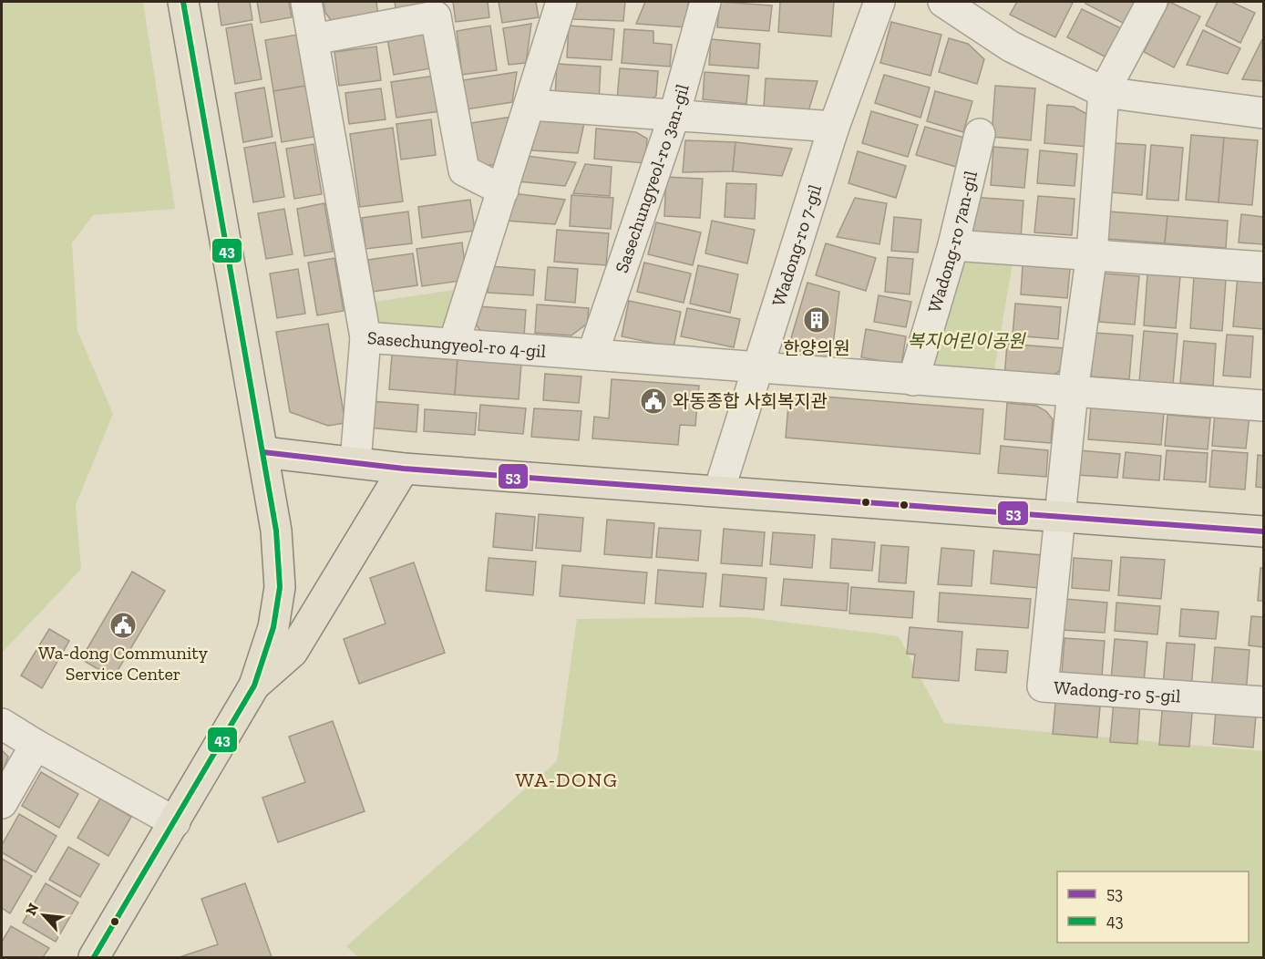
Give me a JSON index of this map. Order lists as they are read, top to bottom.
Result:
{
  "streets": {
    "street": [
      "Sasechungyeol-ro 3an-gil",
      "Wadong-ro 7an-gil",
      "Wadong-ro 7-gil",
      "Sasechungyeol-ro 4-gil",
      "Wadong-ro 5-gil"
    ]
  },
  "crossings": [
    ["Sasechungyeol-ro 3an-gil", "Sasechungyeol-ro 4-gil"],
    ["Wadong-ro 7-gil", "Sasechungyeol-ro 4-gil"]
  ],
  "districts": ["WA-DONG"],
  "parks": ["복지어린이공원"],
  "places": {
    "building": ["한양의원"],
    "public building": ["와동종합 사회복지관", "Wa-dong Community Service Center"]
  },
  "lines": ["transit line 43", "transit line 53"],
  "legend": ["53", "43"],
  "north": "top left"
}
